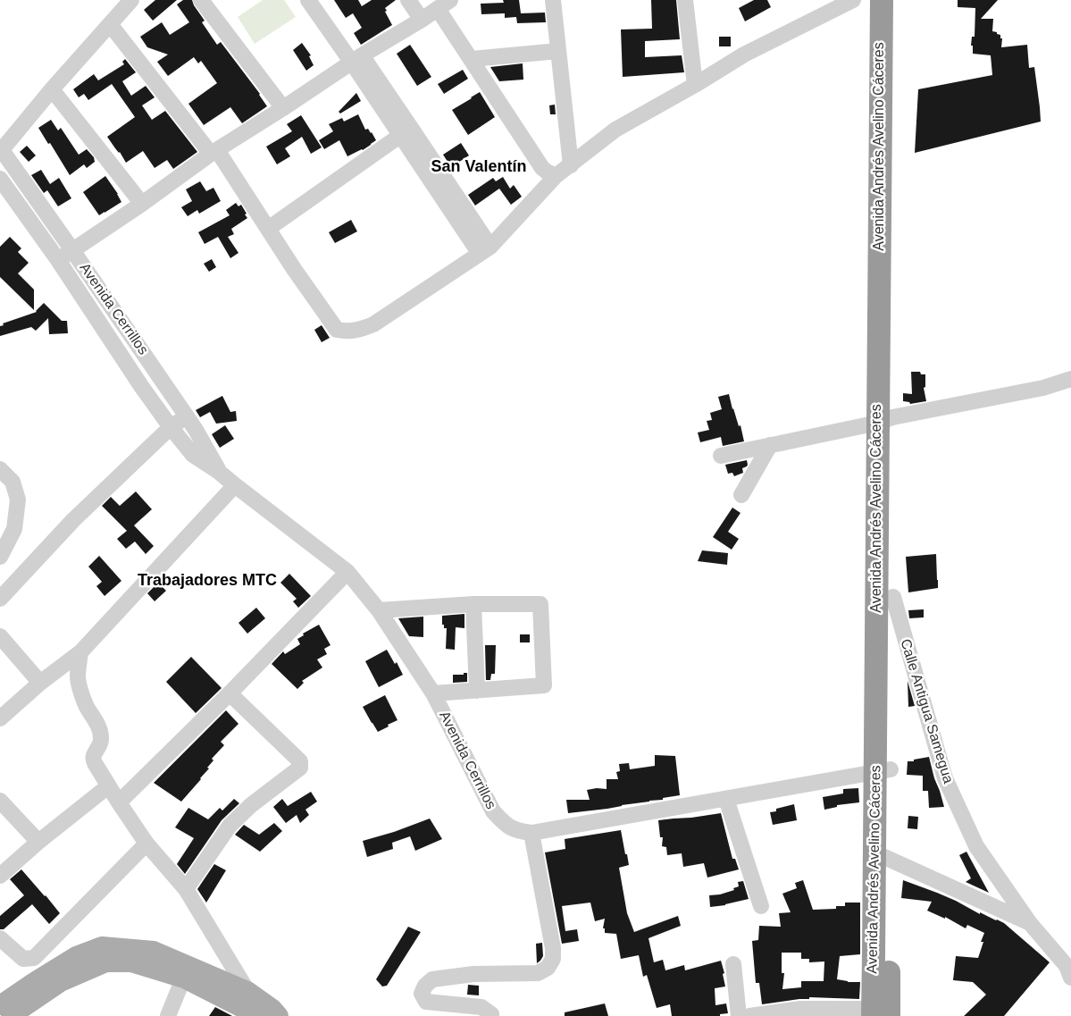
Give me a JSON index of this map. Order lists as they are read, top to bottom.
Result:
{
  "streets": {
    "highway": ["Avenida Andrés Avelino Cáceres"],
    "street": ["Avenida Cerrillos", "Calle Antigua Samegua"]
  },
  "crossings": [
    ["Avenida Andrés Avelino Cáceres", "Avenida Cerrillos"],
    ["Avenida Andrés Avelino Cáceres", "Calle Antigua Samegua"]
  ],
  "districts": ["San Valentín", "Trabajadores MTC"]
}
